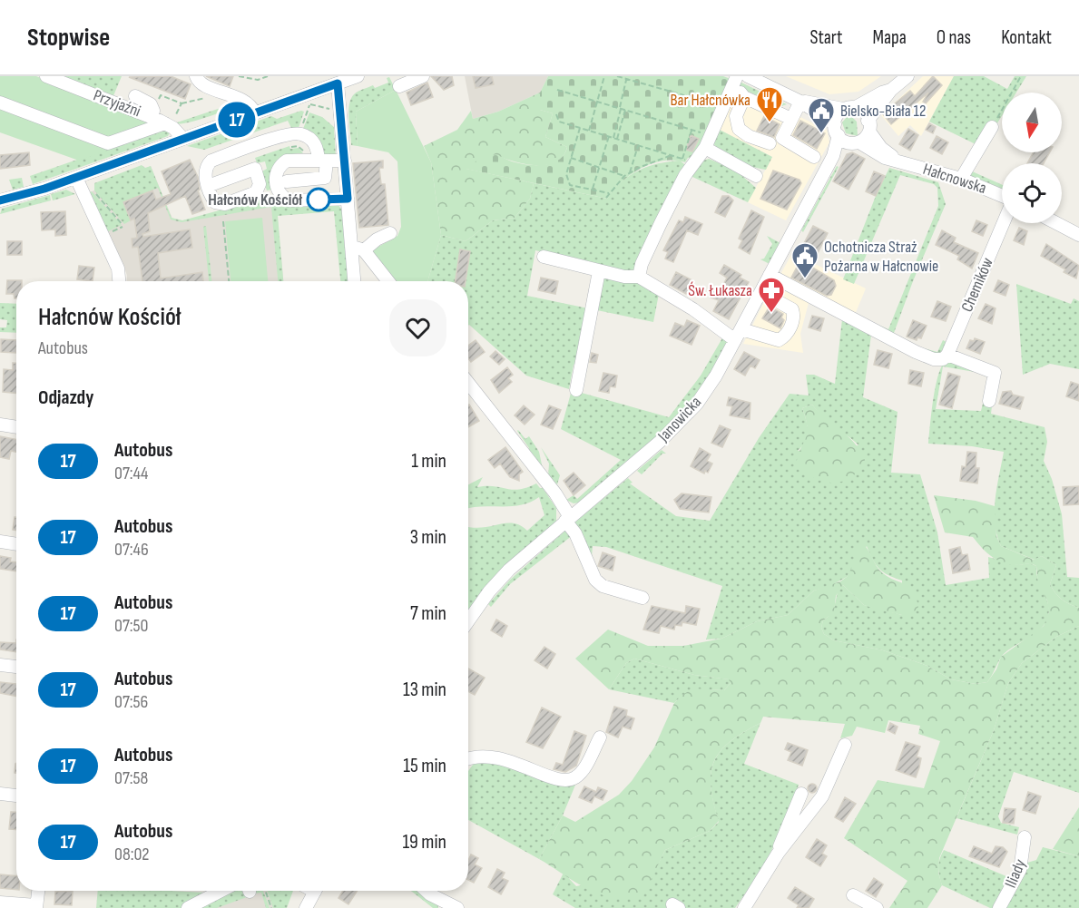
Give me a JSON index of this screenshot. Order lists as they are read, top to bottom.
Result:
{
  "streets": {
    "street": [
      "Przyjaźni",
      "Hałcnowska",
      "Chemików",
      "Janowicka",
      "Iliady"
    ]
  },
  "crossings": [
    ["Hałcnowska", "Janowicka"]
  ],
  "places": {
    "restaurant": ["Bar Hałcnówka"],
    "public building": ["Bielsko-Biała 12", "Ochotnicza Straż Pożarna w Hałcnowie"],
    "other": ["Hałcnów Kościół"],
    "pharmacy": ["Św. Łukasza"]
  },
  "lines": ["bus line 17"],
  "north": "bottom",
  "page": {
    "header": "Stopwise",
    "nav": [
      "Start",
      "Mapa",
      "O nas",
      "Kontakt"
    ],
    "on_map": "17",
    "heading": [
      ["Hałcnów Kościół", "Autobus"],
      "Odjazdy"
    ],
    "list": [
      {
        "mark": "17",
        "name": "Autobus",
        "note": "07:44",
        "value": "1 min"
      },
      {
        "mark": "17",
        "name": "Autobus",
        "note": "07:46",
        "value": "3 min"
      },
      {
        "mark": "17",
        "name": "Autobus",
        "note": "07:50",
        "value": "7 min"
      },
      {
        "mark": "17",
        "name": "Autobus",
        "note": "07:56",
        "value": "13 min"
      },
      {
        "mark": "17",
        "name": "Autobus",
        "note": "07:58",
        "value": "15 min"
      },
      {
        "mark": "17",
        "name": "Autobus",
        "note": "08:02",
        "value": "19 min"
      }
    ]
  }
}
